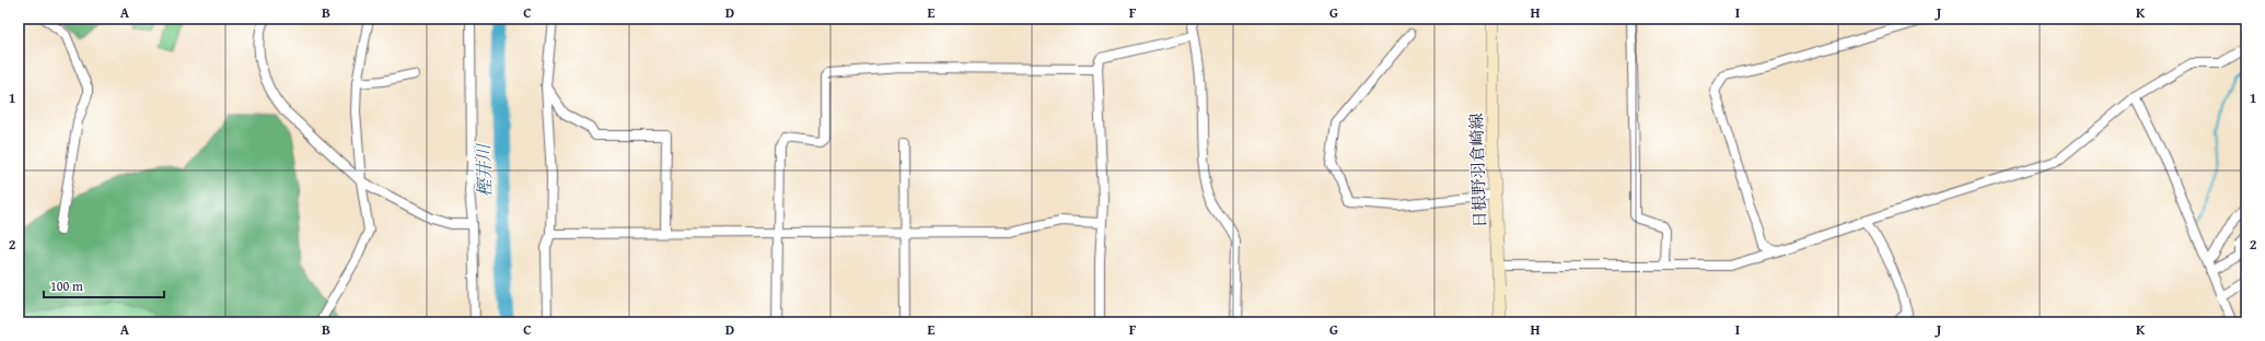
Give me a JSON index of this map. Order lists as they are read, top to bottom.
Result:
{
  "streets": {
    "main road": ["日根野羽倉崎線"]
  },
  "water": ["樫井川"],
  "scale_bar": "100 m",
  "grid": {
    "columns": [
      "A",
      "B",
      "C",
      "D",
      "E",
      "F",
      "G",
      "H",
      "I",
      "J",
      "K"
    ],
    "rows": ["1", "2"]
  }
}
